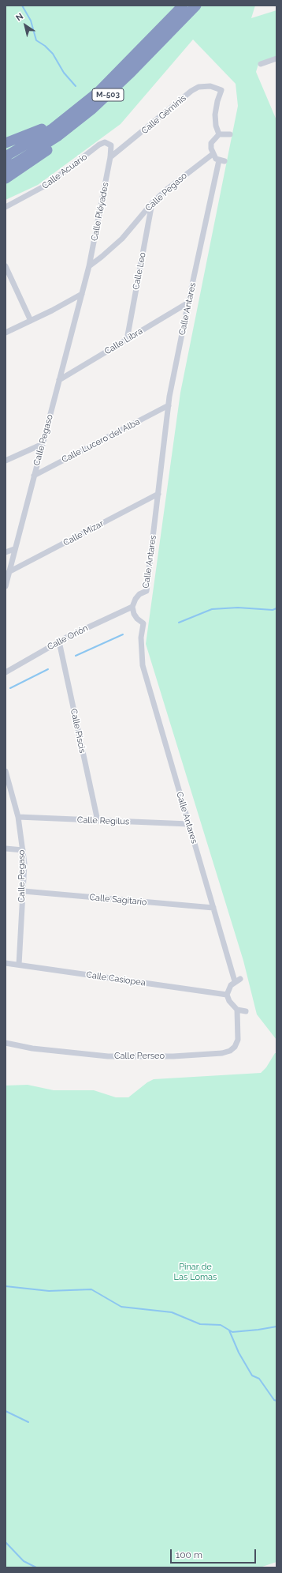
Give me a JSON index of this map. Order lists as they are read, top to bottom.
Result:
{
  "streets": {
    "highway": ["M-503"],
    "street": [
      "Calle Géminis",
      "Calle Acuario",
      "Calle Pegaso",
      "Calle Pléyades",
      "Calle Leo",
      "Calle Antares",
      "Calle Libra",
      "Calle Lucero del Alba",
      "Calle Mizar",
      "Calle Orión",
      "Calle Piscis",
      "Calle Regilus",
      "Calle Sagitario",
      "Calle Casiopea",
      "Calle Perseo"
    ]
  },
  "crossings": [
    ["Calle Géminis", "Calle Acuario"],
    ["Calle Géminis", "Calle Pléyades"],
    ["Calle Acuario", "Calle Pléyades"],
    ["Calle Pegaso", "Calle Pléyades"],
    ["Calle Pegaso", "Calle Leo"],
    ["Calle Pegaso", "Calle Antares"],
    ["Calle Pegaso", "Calle Libra"],
    ["Calle Pegaso", "Calle Lucero del Alba"],
    ["Calle Pegaso", "Calle Mizar"],
    ["Calle Pegaso", "Calle Regilus"],
    ["Calle Pegaso", "Calle Sagitario"],
    ["Calle Pegaso", "Calle Casiopea"],
    ["Calle Leo", "Calle Libra"],
    ["Calle Antares", "Calle Libra"],
    ["Calle Antares", "Calle Lucero del Alba"],
    ["Calle Antares", "Calle Mizar"],
    ["Calle Antares", "Calle Orión"],
    ["Calle Antares", "Calle Regilus"],
    ["Calle Antares", "Calle Sagitario"],
    ["Calle Antares", "Calle Casiopea"],
    ["Calle Orión", "Calle Piscis"],
    ["Calle Piscis", "Calle Regilus"]
  ],
  "parks": ["Pinar de Las Lomas"],
  "scale_bar": "100 m",
  "north": "top left"
}
